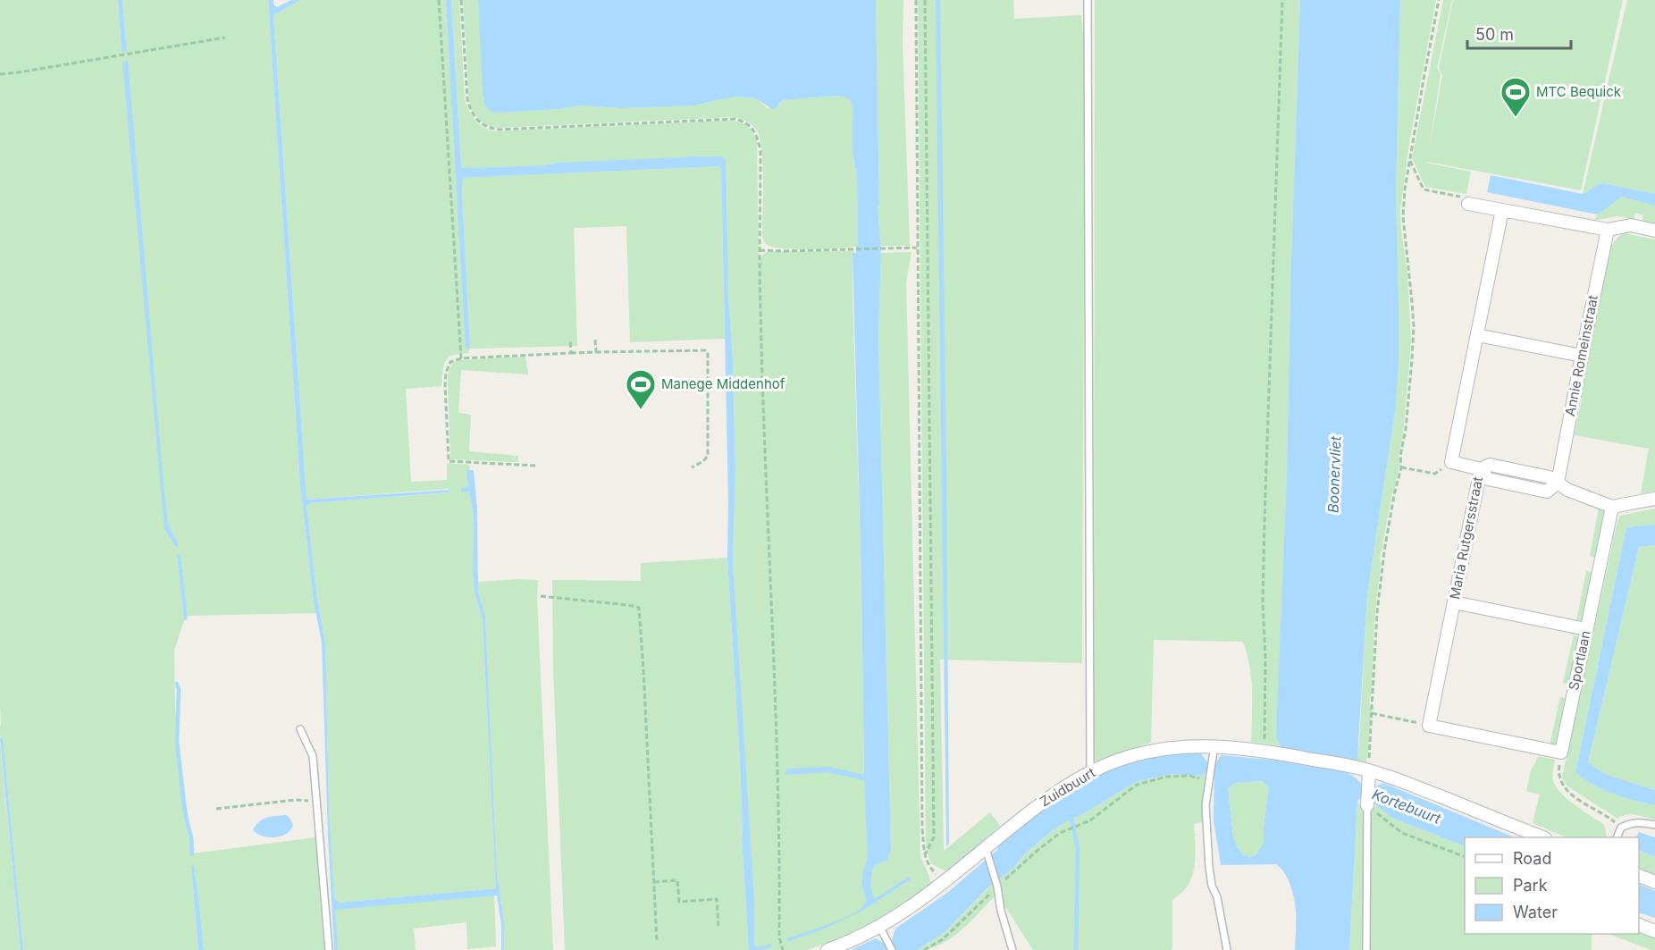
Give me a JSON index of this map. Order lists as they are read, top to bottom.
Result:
{
  "streets": {
    "street": [
      "Annie Romeinstraat",
      "Maria Rutgersstraat",
      "Sportlaan",
      "Zuidbuurt"
    ]
  },
  "crossings": [
    ["Maria Rutgersstraat", "Sportlaan"]
  ],
  "water": ["Boonervliet", "Kortebuurt"],
  "places": {
    "sports": ["MTC Bequick", "Manege Middenhof"]
  },
  "legend": ["Road", "Park", "Water"],
  "scale_bar": "50 m"
}
